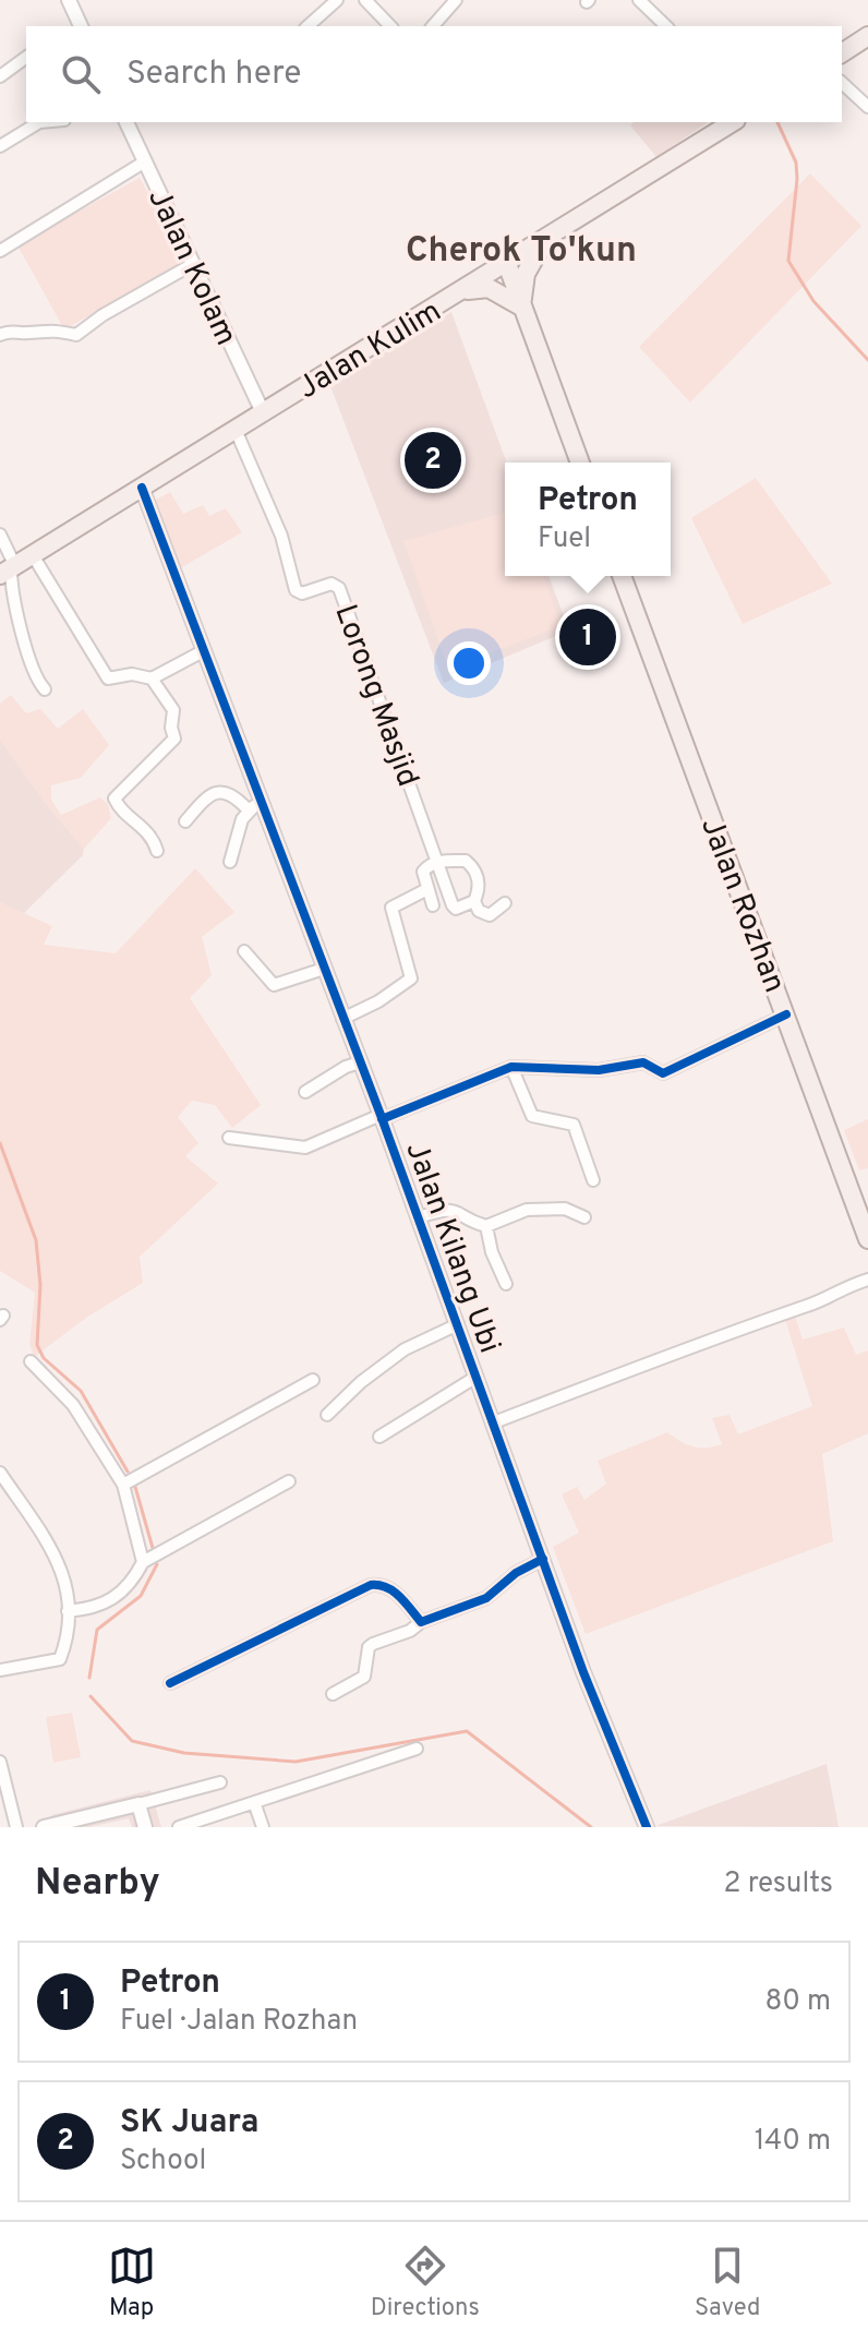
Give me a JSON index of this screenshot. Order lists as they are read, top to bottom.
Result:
{
  "streets": {
    "main road": ["Jalan Kulim", "Jalan Rozhan"],
    "street": ["Jalan Kolam", "Lorong Masjid", "Jalan Kilang Ubi"]
  },
  "crossings": [
    ["Jalan Kolam", "Jalan Kulim"],
    ["Jalan Kulim", "Lorong Masjid"],
    ["Jalan Kulim", "Jalan Kilang Ubi"]
  ],
  "districts": ["Cherok To'kun"],
  "page": {
    "search": "Search here",
    "pins": ["2", "1"],
    "popup": ["Petron", "Fuel"],
    "heading": ["Nearby", "2 results"],
    "list": [
      {
        "mark": "1",
        "name": "Petron",
        "note": "Fuel · Jalan Rozhan",
        "value": "80 m"
      },
      {
        "mark": "2",
        "name": "SK Juara",
        "note": "School",
        "value": "140 m"
      }
    ],
    "nav": ["Map", "Directions", "Saved"]
  }
}
